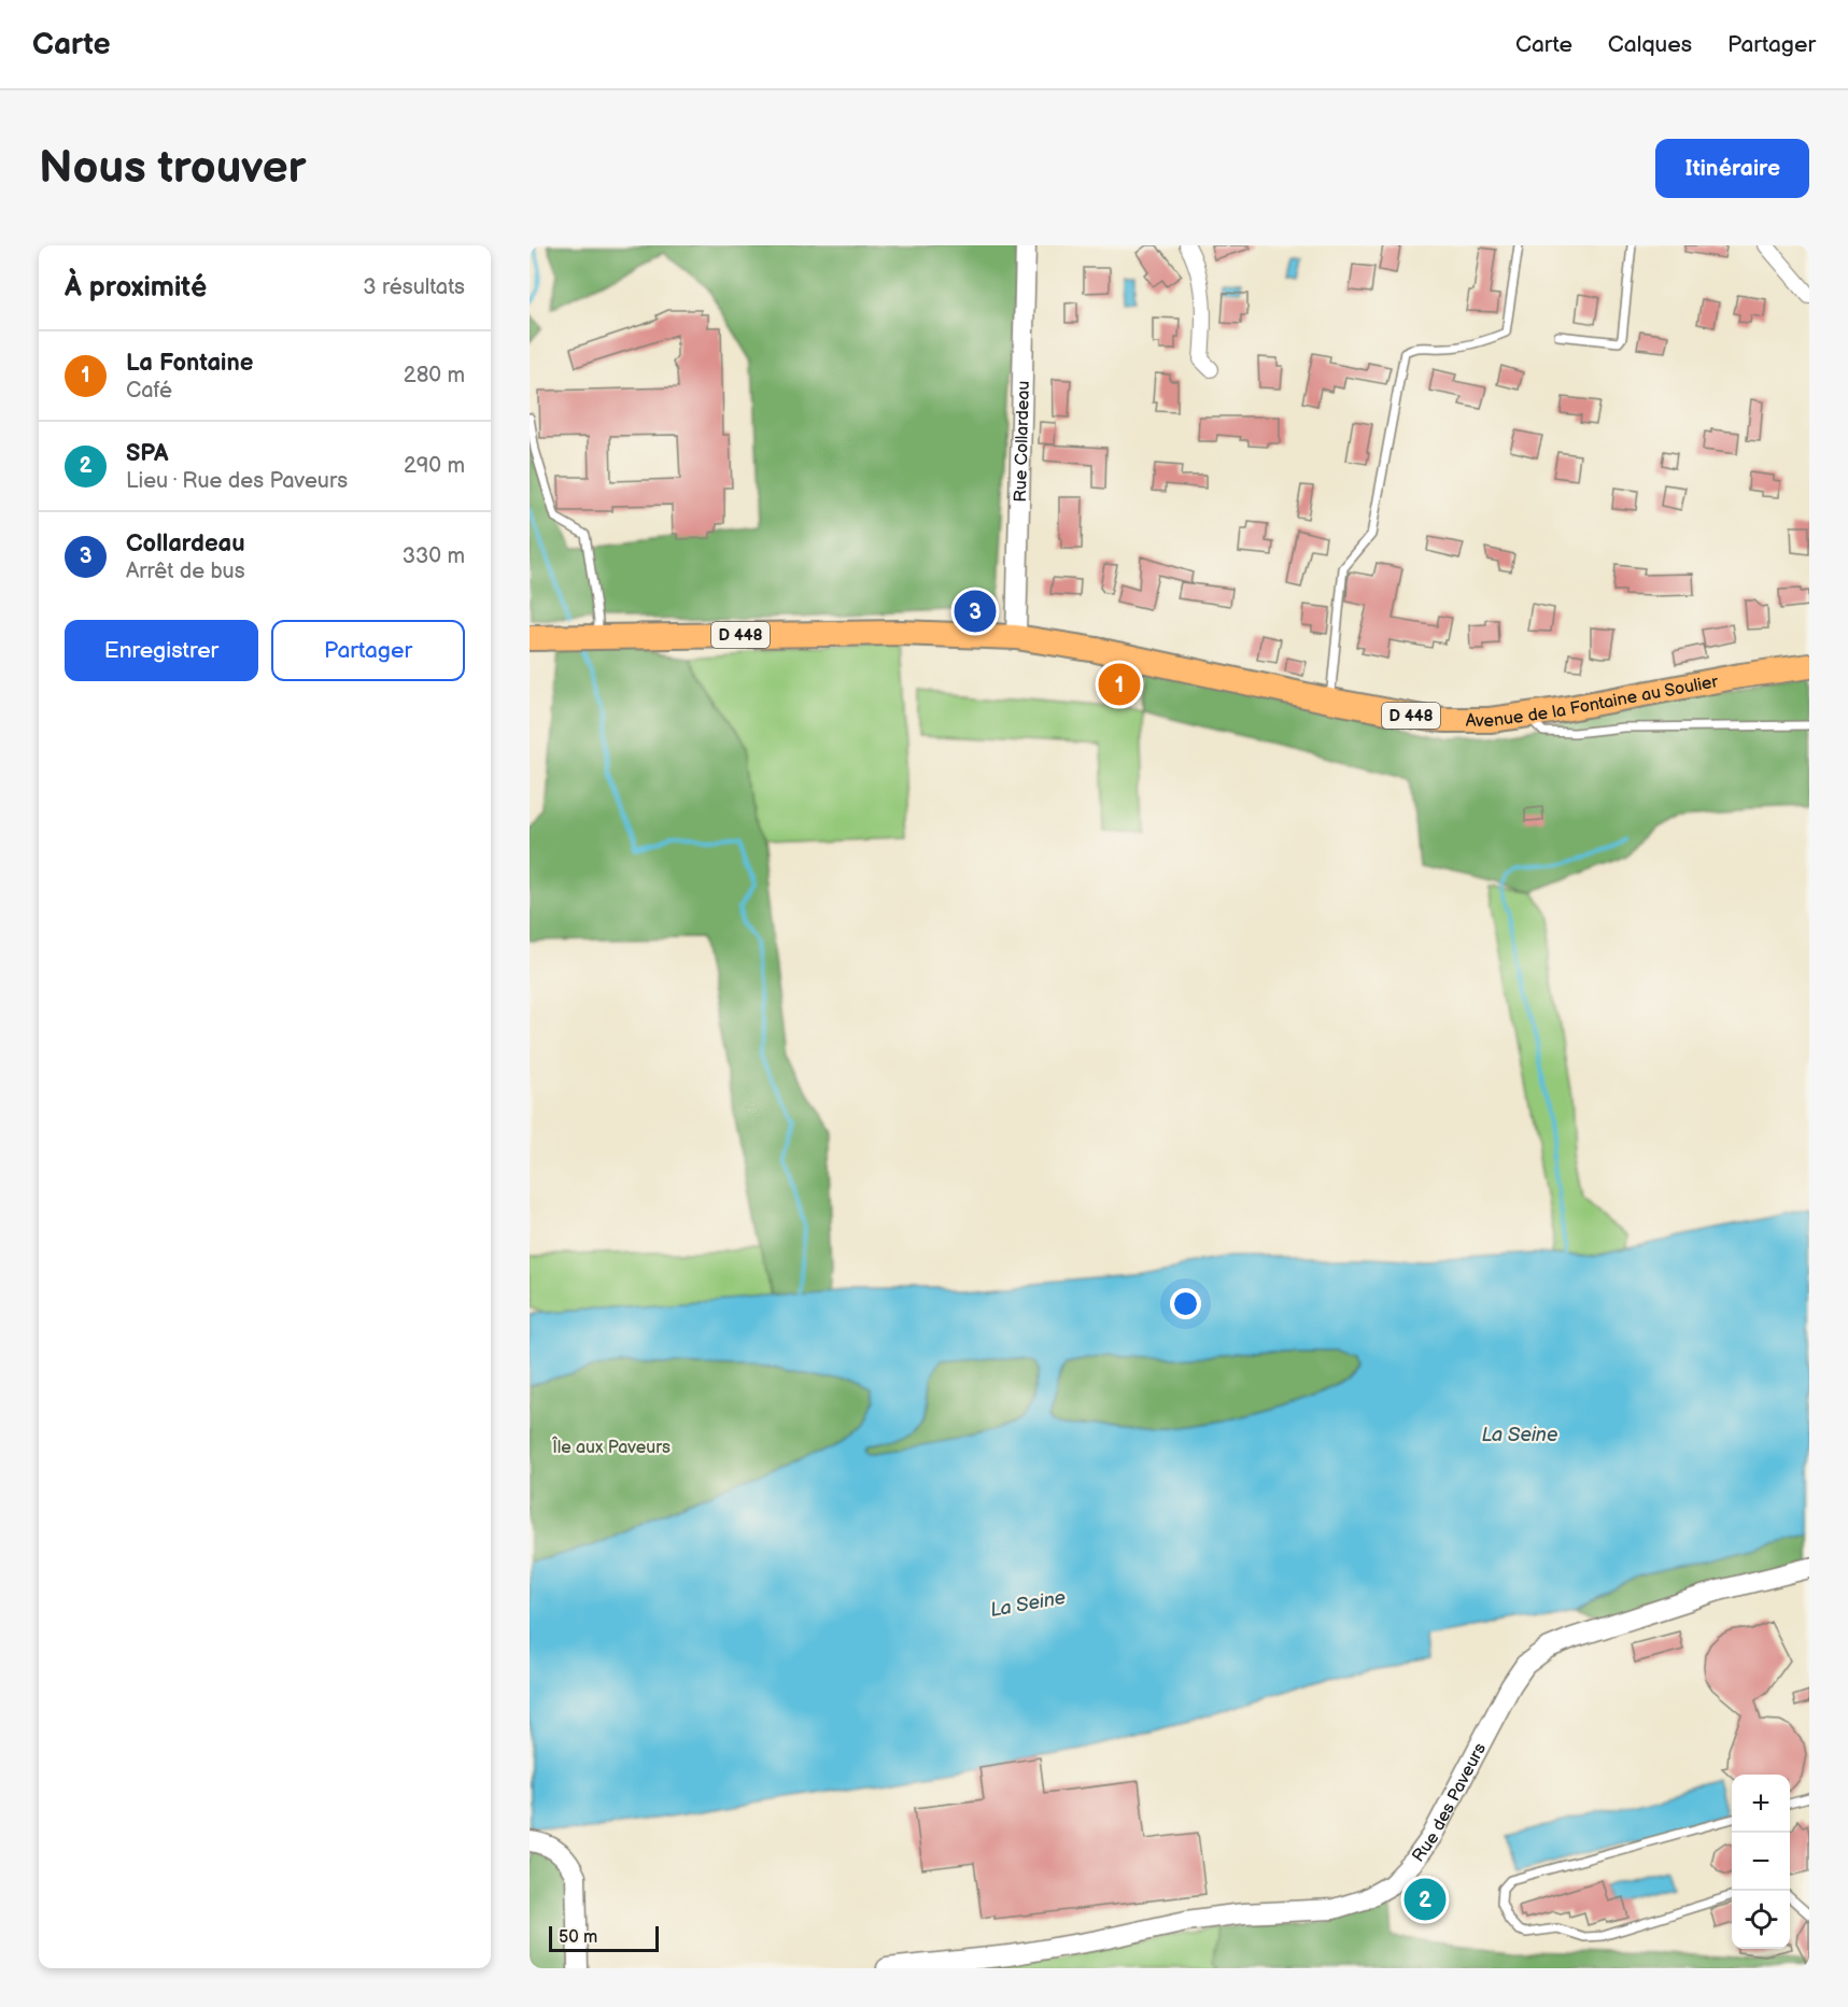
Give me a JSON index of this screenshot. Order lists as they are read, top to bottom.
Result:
{
  "streets": {
    "main road": ["D 448", "Avenue de la Fontaine au Soulier"],
    "street": ["Rue Collardeau", "Rue des Paveurs"]
  },
  "crossings": [
    ["Rue Collardeau", "Avenue de la Fontaine au Soulier"]
  ],
  "water": ["La Seine"],
  "parks": ["Île aux Paveurs"],
  "scale_bar": "50 m",
  "page": {
    "header": "Carte",
    "nav": ["Carte", "Calques", "Partager"],
    "buttons": [
      "Itinéraire",
      ["Enregistrer", "Partager"]
    ],
    "title": "Nous trouver",
    "heading": ["À proximité", "3 résultats"],
    "list": [
      {
        "mark": "1",
        "name": "La Fontaine",
        "note": "Café",
        "value": "280 m"
      },
      {
        "mark": "2",
        "name": "SPA",
        "note": "Lieu · Rue des Paveurs",
        "value": "290 m"
      },
      {
        "mark": "3",
        "name": "Collardeau",
        "note": "Arrêt de bus",
        "value": "330 m"
      }
    ],
    "pins": ["3", "1", "2"],
    "map_buttons": ["+", "−"],
    "scale": "50 m"
  }
}
